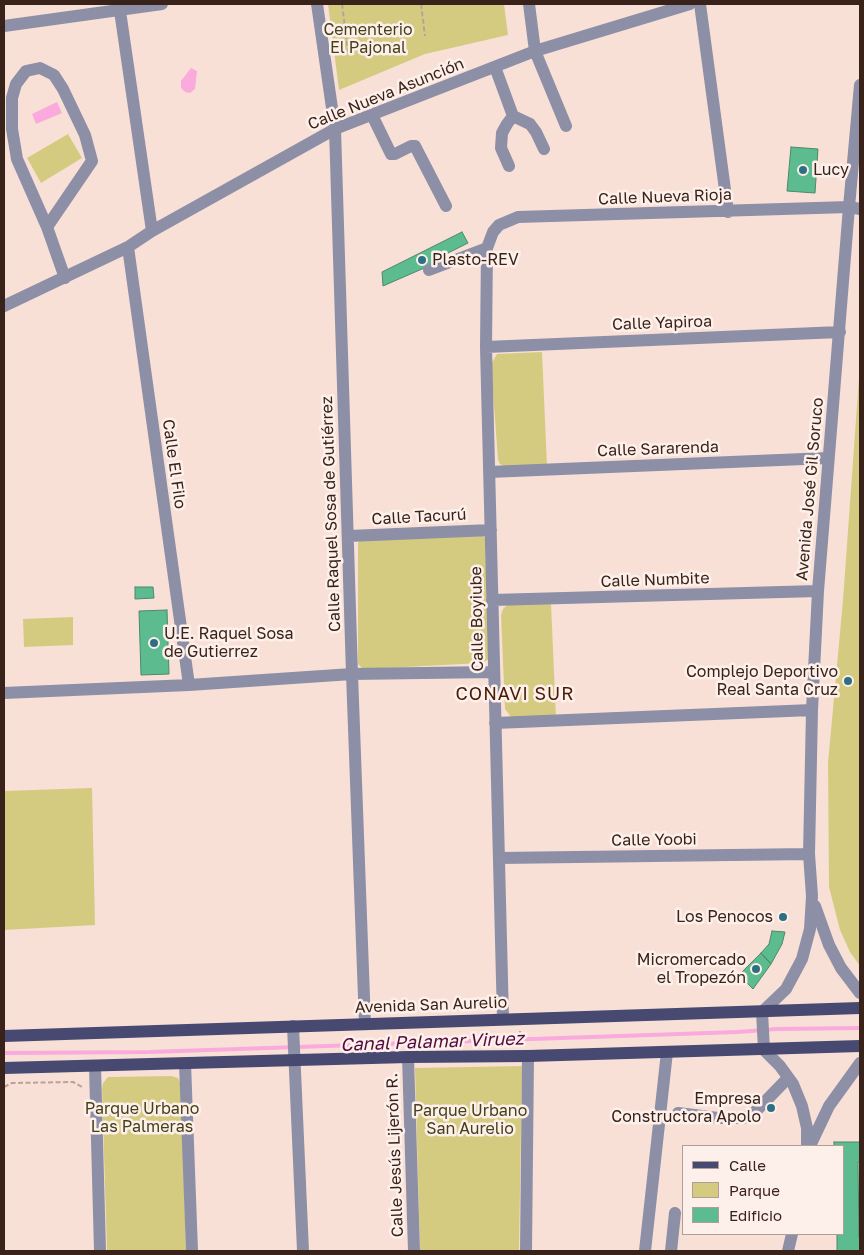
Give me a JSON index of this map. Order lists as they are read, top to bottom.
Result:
{
  "streets": {
    "main road": ["Avenida San Aurelio"],
    "street": [
      "Calle Nueva Asunción",
      "Calle Nueva Rioja",
      "Calle Yapiroa",
      "Calle Sararenda",
      "Calle El Filo",
      "Avenida José Gil Soruco",
      "Calle Raquel Sosa de Gutiérrez",
      "Calle Tacurú",
      "Calle Numbite",
      "Calle Boyiube",
      "Calle Yoobi",
      "Calle Jesús Lijerón R."
    ]
  },
  "crossings": [
    ["Calle Nueva Asunción", "Calle El Filo"],
    ["Calle Nueva Asunción", "Calle Raquel Sosa de Gutiérrez"],
    ["Calle Nueva Rioja", "Avenida José Gil Soruco"],
    ["Calle Nueva Rioja", "Calle Boyiube"],
    ["Calle Yapiroa", "Avenida José Gil Soruco"],
    ["Calle Yapiroa", "Calle Boyiube"],
    ["Calle Sararenda", "Avenida José Gil Soruco"],
    ["Calle Sararenda", "Calle Boyiube"],
    ["Avenida José Gil Soruco", "Calle Numbite"],
    ["Avenida José Gil Soruco", "Calle Yoobi"],
    ["Avenida José Gil Soruco", "Avenida San Aurelio"],
    ["Calle Raquel Sosa de Gutiérrez", "Calle Tacurú"],
    ["Calle Raquel Sosa de Gutiérrez", "Avenida San Aurelio"],
    ["Calle Tacurú", "Calle Boyiube"],
    ["Calle Numbite", "Calle Boyiube"],
    ["Calle Boyiube", "Calle Yoobi"],
    ["Calle Boyiube", "Avenida San Aurelio"]
  ],
  "districts": ["CONAVI SUR"],
  "water": ["Canal Palamar Viruez"],
  "parks": ["Cementerio El Pajonal", "Parque Urbano Las Palmeras", "Parque Urbano San Aurelio"],
  "places": [
    "Lucy",
    "Plasto-REV",
    "U.E. Raquel Sosa de Gutierrez",
    "Complejo Deportivo Real Santa Cruz",
    "Los Penocos",
    "Micromercado el Tropezón",
    "Empresa Constructora Apolo"
  ],
  "legend": ["Calle", "Parque", "Edificio"]
}
